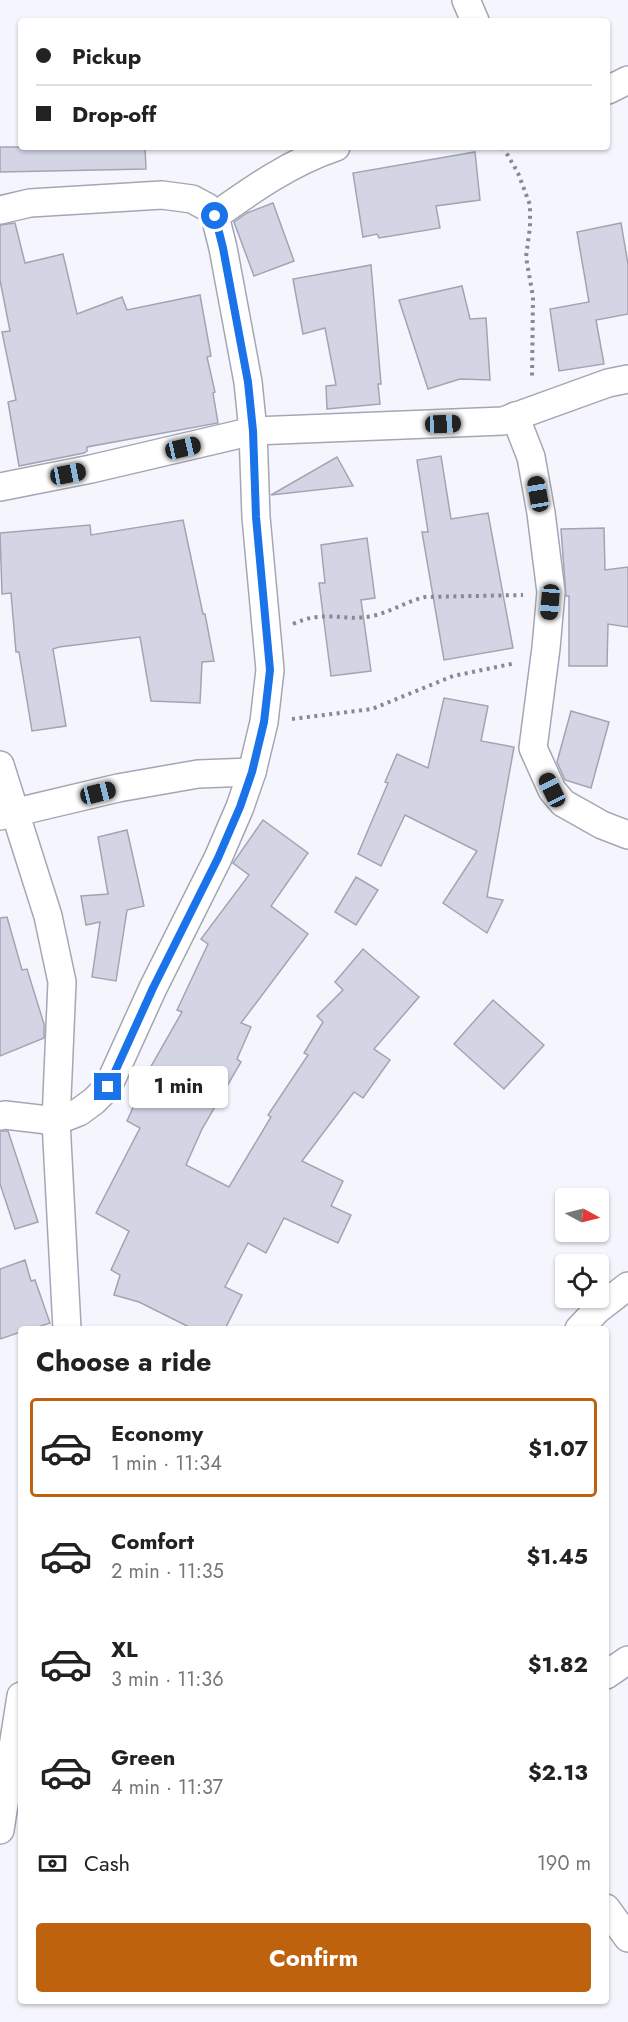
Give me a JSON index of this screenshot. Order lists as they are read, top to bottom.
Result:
{
  "north": "right",
  "page": {
    "banner": ["Pickup", "Drop-off"],
    "bubble": "1 min",
    "heading": "Choose a ride",
    "list": [
      {
        "name": "Economy",
        "note": "1 min · 11:34",
        "value": "$1.07"
      },
      {
        "name": "Comfort",
        "note": "2 min · 11:35",
        "value": "$1.45"
      },
      {
        "name": "XL",
        "note": "3 min · 11:36",
        "value": "$1.82"
      },
      {
        "name": "Green",
        "note": "4 min · 11:37",
        "value": "$2.13"
      }
    ],
    "pay": ["Cash", "190 m"],
    "buttons": "Confirm"
  }
}
